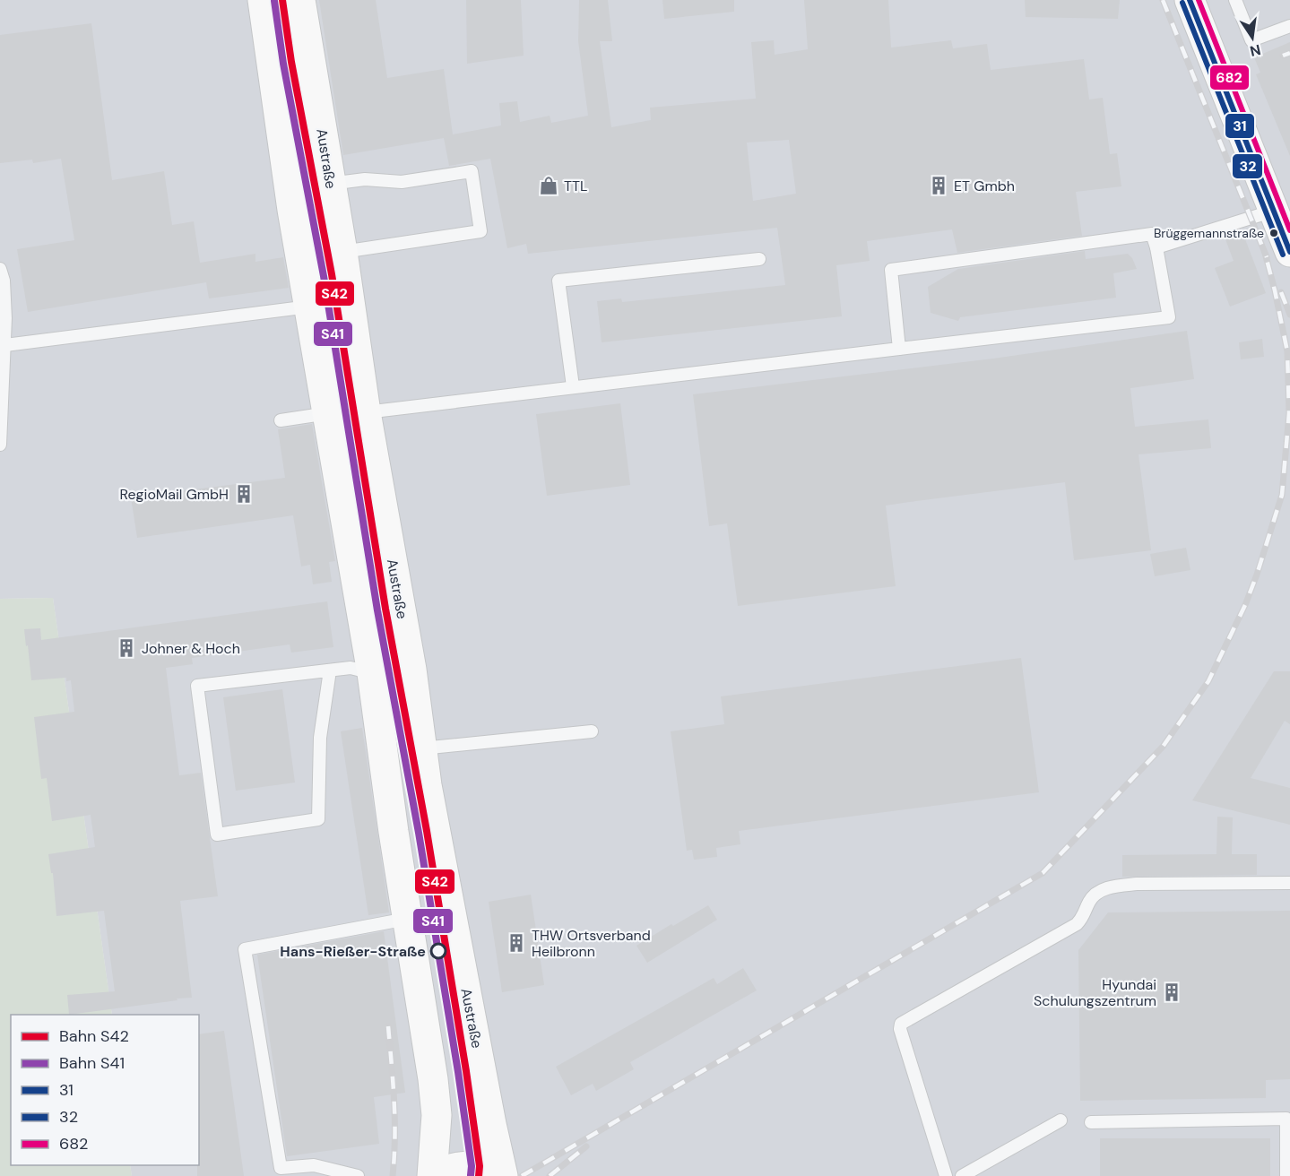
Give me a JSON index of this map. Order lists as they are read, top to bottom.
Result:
{
  "streets": {
    "main road": ["Austraße"]
  },
  "places": {
    "shop": ["TTL"],
    "building": [
      "ET Gmbh",
      "RegioMail GmbH",
      "Johner & Hoch",
      "THW Ortsverband Heilbronn",
      "Hyundai Schulungszentrum"
    ],
    "other": ["Brüggemannstraße", "Hans-Rießer-Straße"]
  },
  "lines": [
    "rail line S42",
    "transit line 31",
    "transit line 682",
    "rail line S41",
    "transit line 32"
  ],
  "legend": [
    "Bahn S42",
    "Bahn S41",
    "31",
    "32",
    "682"
  ],
  "north": "bottom"
}
